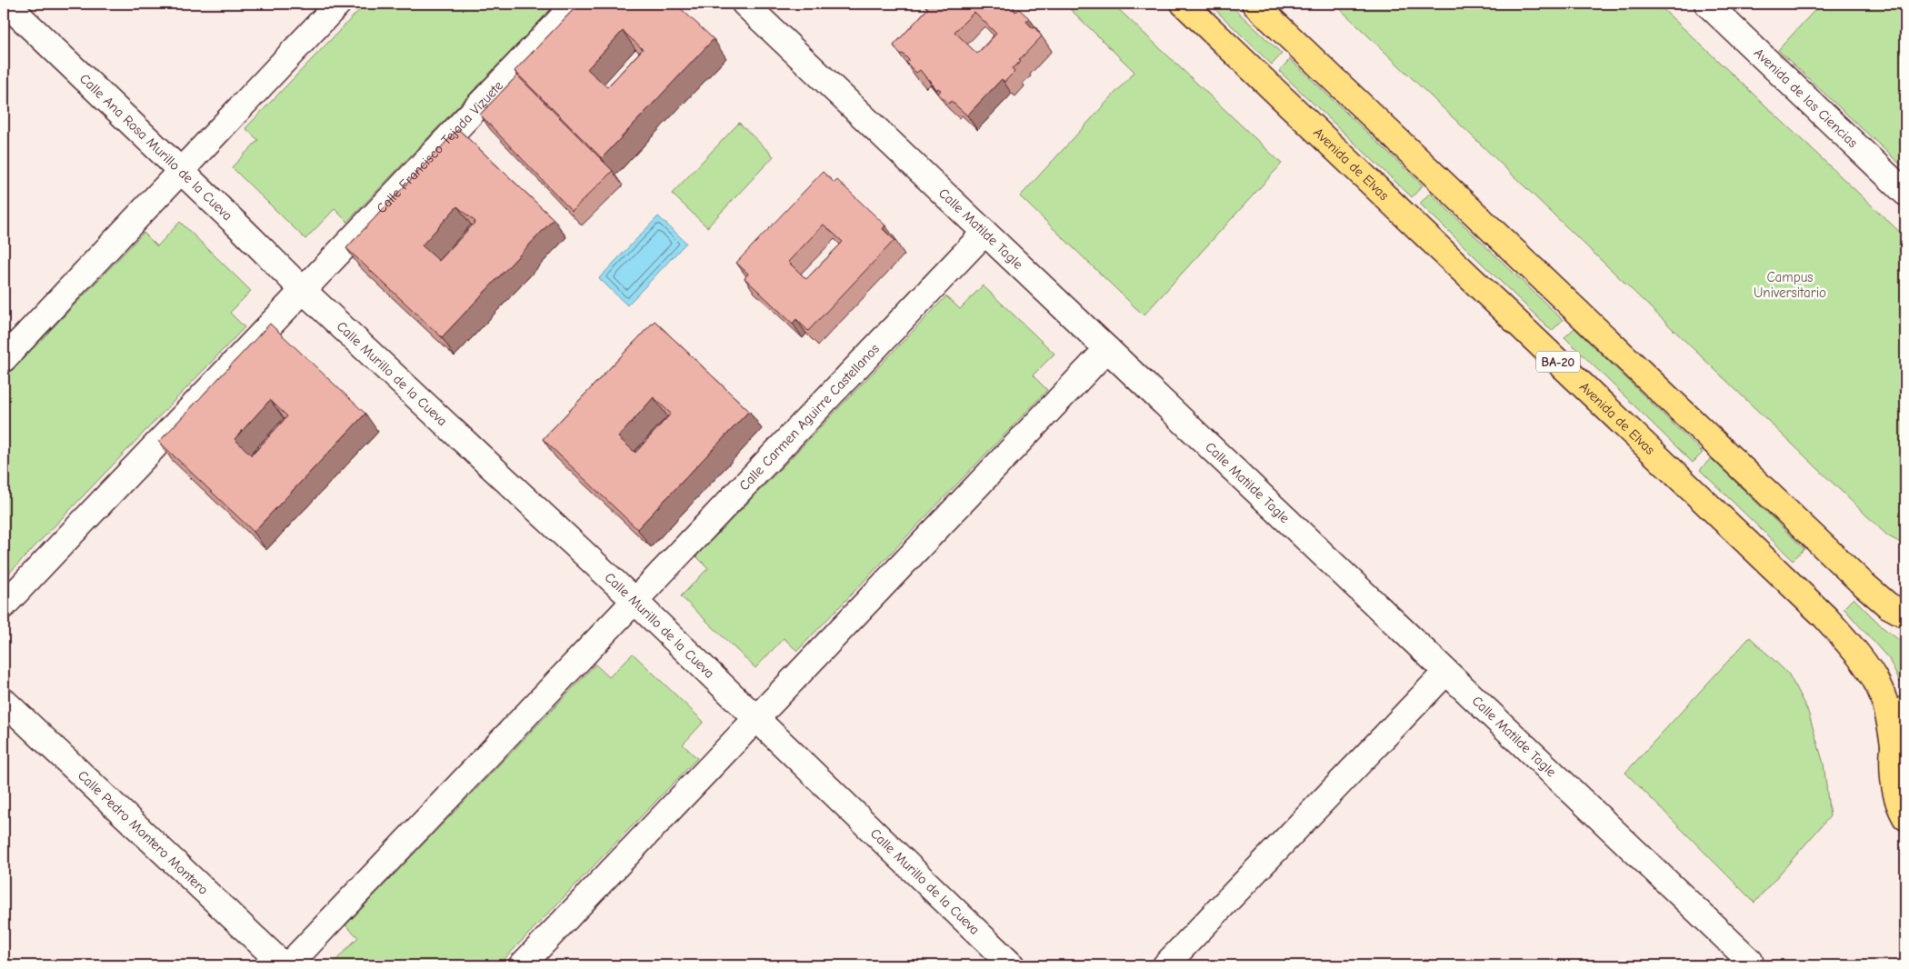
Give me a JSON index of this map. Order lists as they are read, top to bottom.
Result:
{
  "streets": {
    "highway": ["Avenida de Elvas", "BA-20"],
    "street": [
      "Avenida de las Ciencias",
      "Calle Ana Rosa Murillo de la Cueva",
      "Calle Francisco Tejada Vizuete",
      "Calle Matilde Tagle",
      "Calle Murillo de la Cueva",
      "Calle Carmen Aguirre Castellanos",
      "Calle Pedro Montero Montero"
    ]
  },
  "crossings": [
    ["Calle Ana Rosa Murillo de la Cueva", "Calle Francisco Tejada Vizuete"],
    ["Calle Ana Rosa Murillo de la Cueva", "Calle Murillo de la Cueva"],
    ["Calle Francisco Tejada Vizuete", "Calle Murillo de la Cueva"],
    ["Avenida de Elvas", "BA-20"],
    ["Calle Matilde Tagle", "Calle Carmen Aguirre Castellanos"],
    ["Calle Murillo de la Cueva", "Calle Carmen Aguirre Castellanos"]
  ],
  "parks": ["Campus Universitario"]
}
